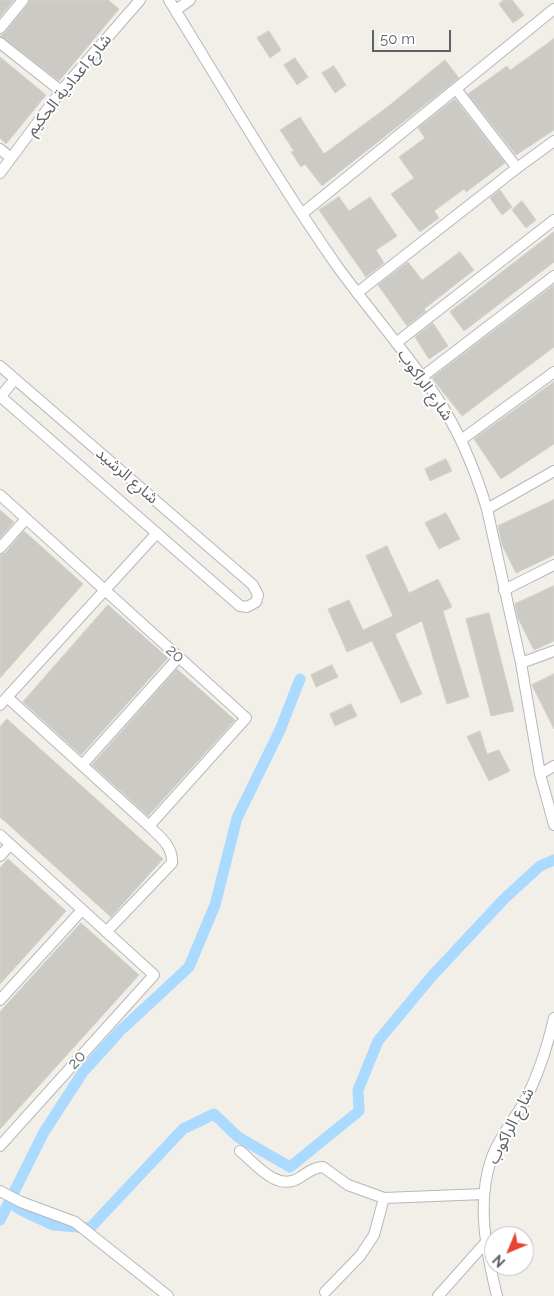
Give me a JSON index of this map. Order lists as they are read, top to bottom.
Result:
{
  "streets": {
    "street": [
      "شارع اعدادية الحكيم",
      "شارع الراكوب",
      "شارع الرشيد",
      "20"
    ]
  },
  "scale_bar": "50 m",
  "north": "bottom left"
}
